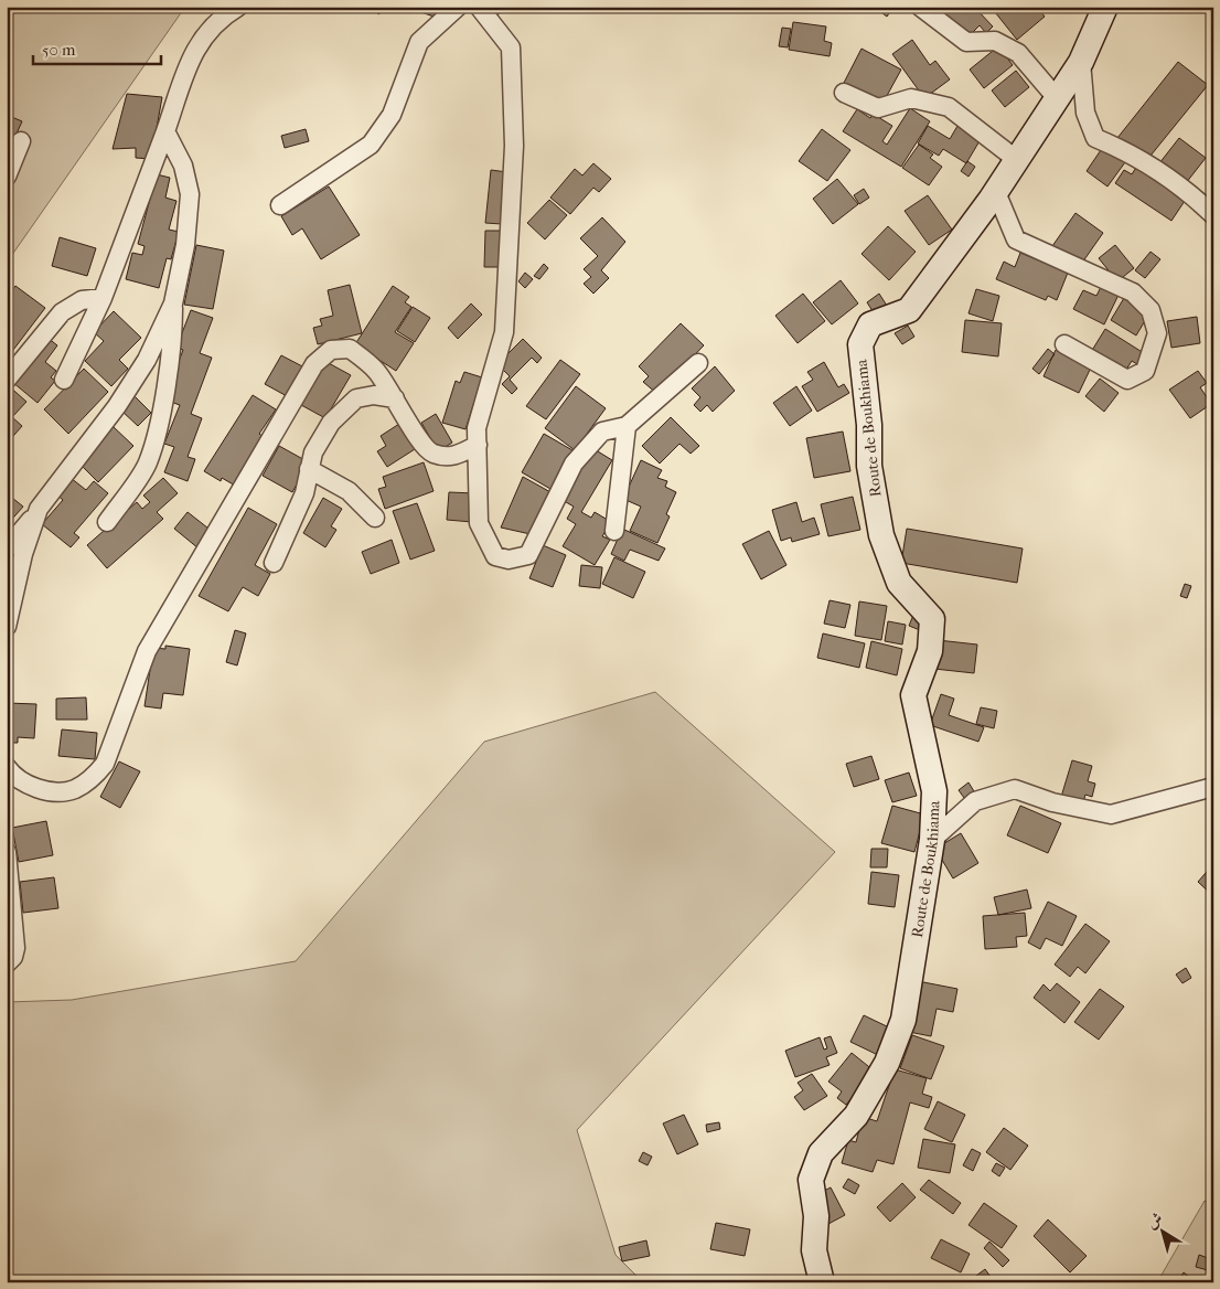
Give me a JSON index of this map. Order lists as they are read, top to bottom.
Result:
{
  "streets": {
    "street": ["Route de Boukhiama"]
  },
  "scale_bar": "50 m",
  "north": "top left"
}
